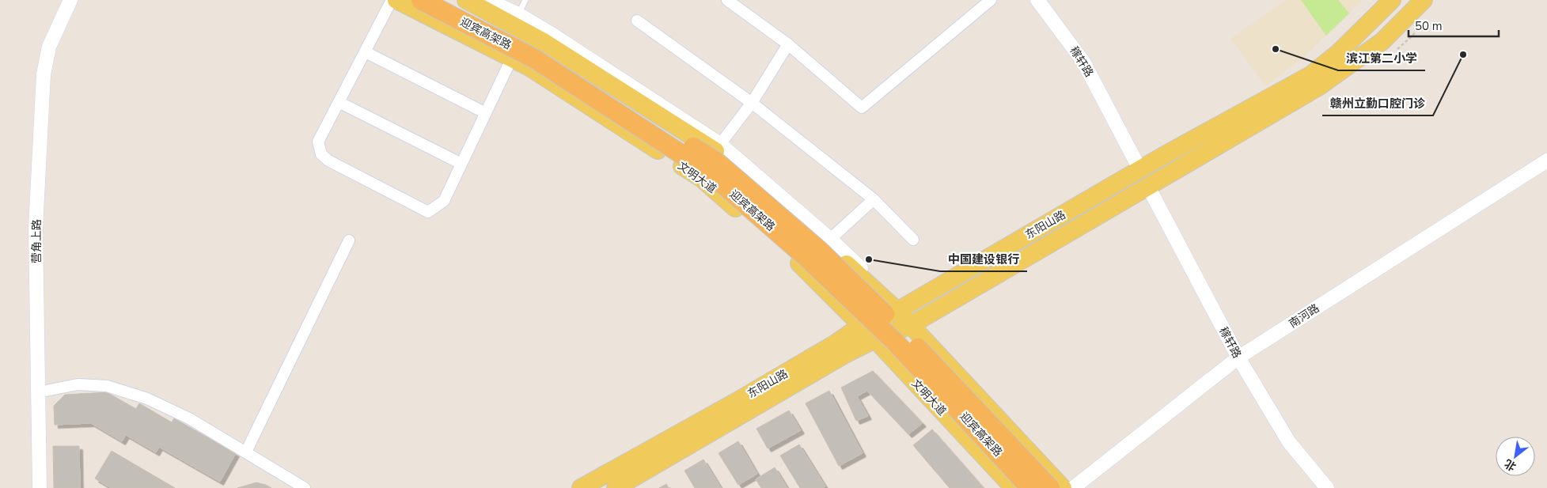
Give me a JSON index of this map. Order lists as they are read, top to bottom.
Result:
{
  "streets": {
    "highway": ["迎宾高架路"],
    "main road": ["文明大道", "东阳山路"],
    "street": ["稼轩路", "营角上路", "南河路"]
  },
  "crossings": [
    ["稼轩路", "东阳山路"],
    ["稼轩路", "南河路"],
    ["文明大道", "东阳山路"]
  ],
  "places": ["滨江第二小学", "赣州立勤口腔门诊", "中国建设银行"],
  "scale_bar": "50 m",
  "north": "bottom left"
}
